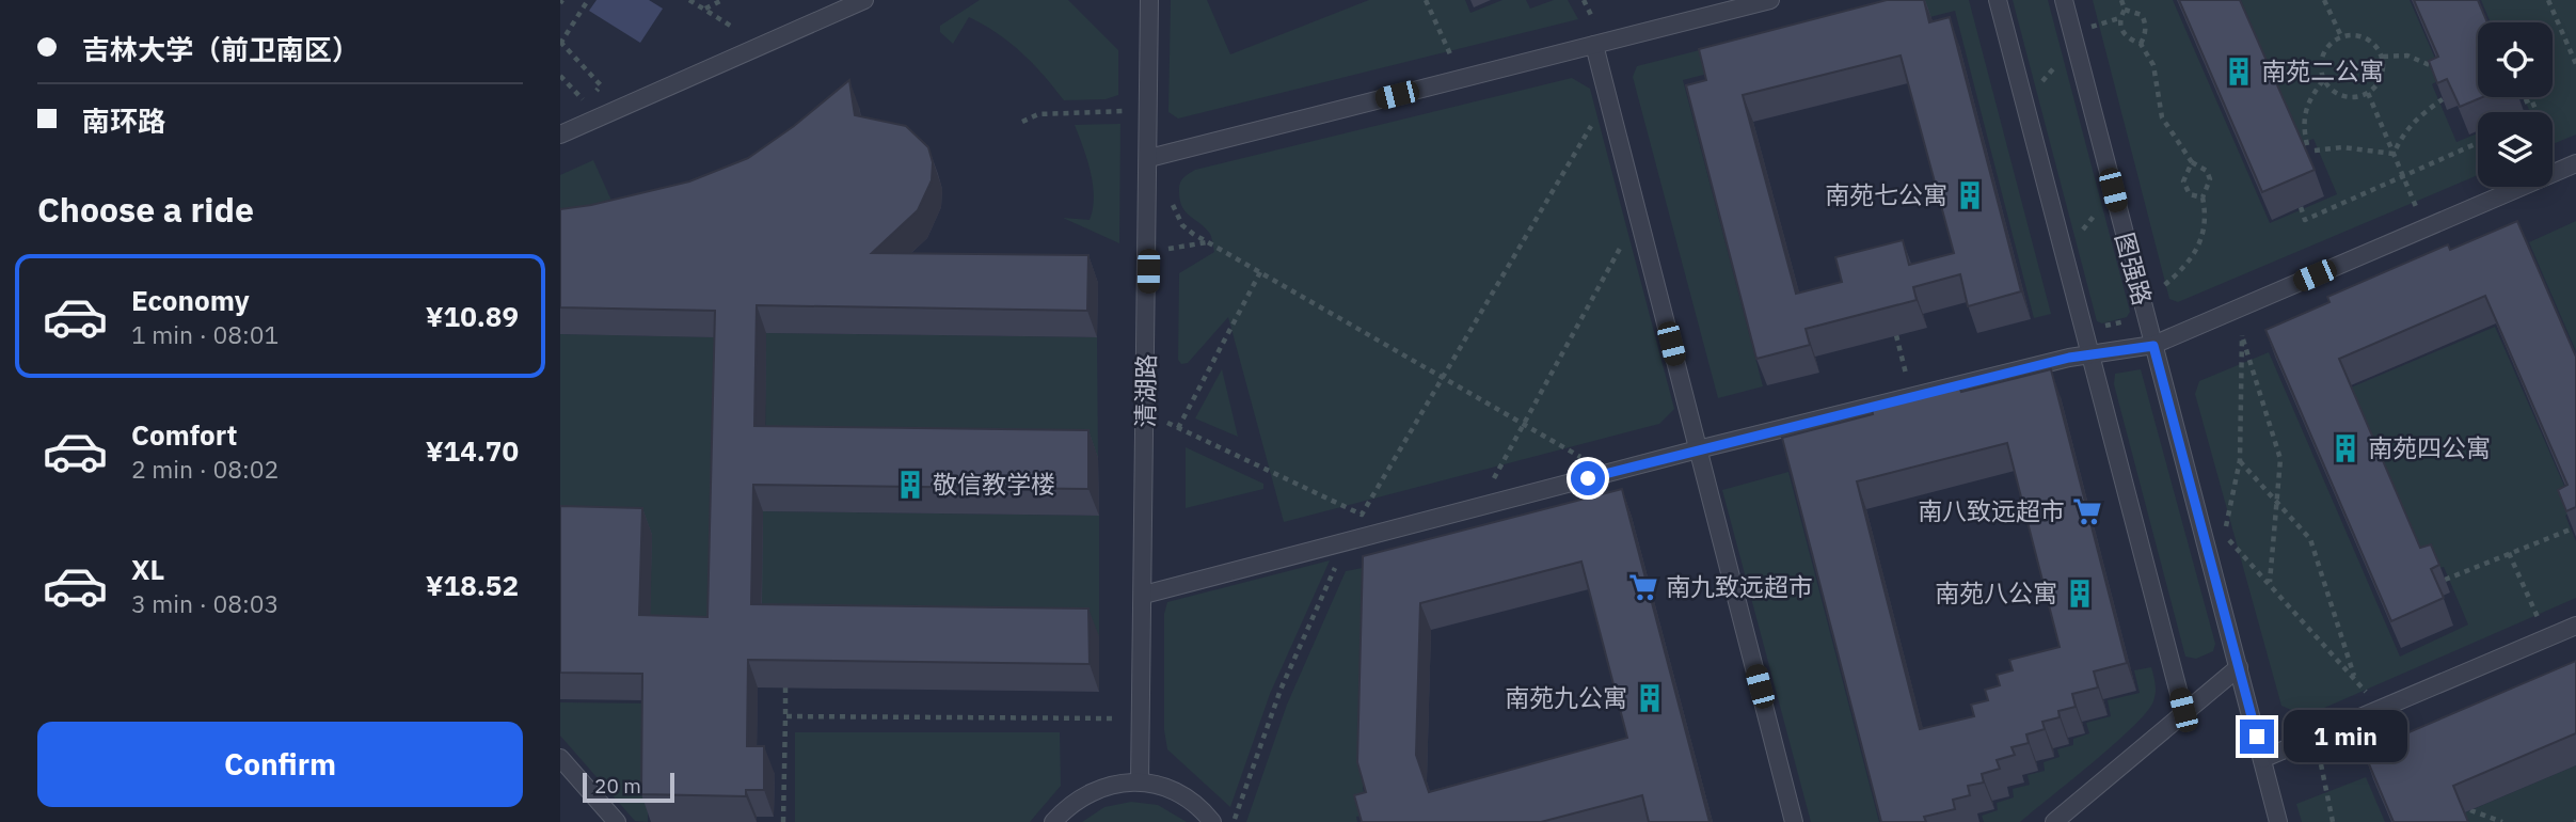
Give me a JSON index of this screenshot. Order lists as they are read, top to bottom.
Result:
{
  "streets": {
    "lane": ["图强路", "清湖路"]
  },
  "places": {
    "building": [
      "南苑二公寓",
      "南苑七公寓",
      "南苑四公寓",
      "敬信教学楼",
      "南苑八公寓",
      "南苑九公寓"
    ],
    "supermarket": ["南八致远超市", "南九致远超市"]
  },
  "scale_bar": "20 m",
  "page": {
    "banner": ["吉林大学（前卫南区）", "南环路"],
    "heading": "Choose a ride",
    "list": [
      {
        "name": "Economy",
        "note": "1 min · 08:01",
        "value": "¥10.89"
      },
      {
        "name": "Comfort",
        "note": "2 min · 08:02",
        "value": "¥14.70"
      },
      {
        "name": "XL",
        "note": "3 min · 08:03",
        "value": "¥18.52"
      }
    ],
    "buttons": "Confirm",
    "bubble": "1 min",
    "scale": "20 m"
  }
}
